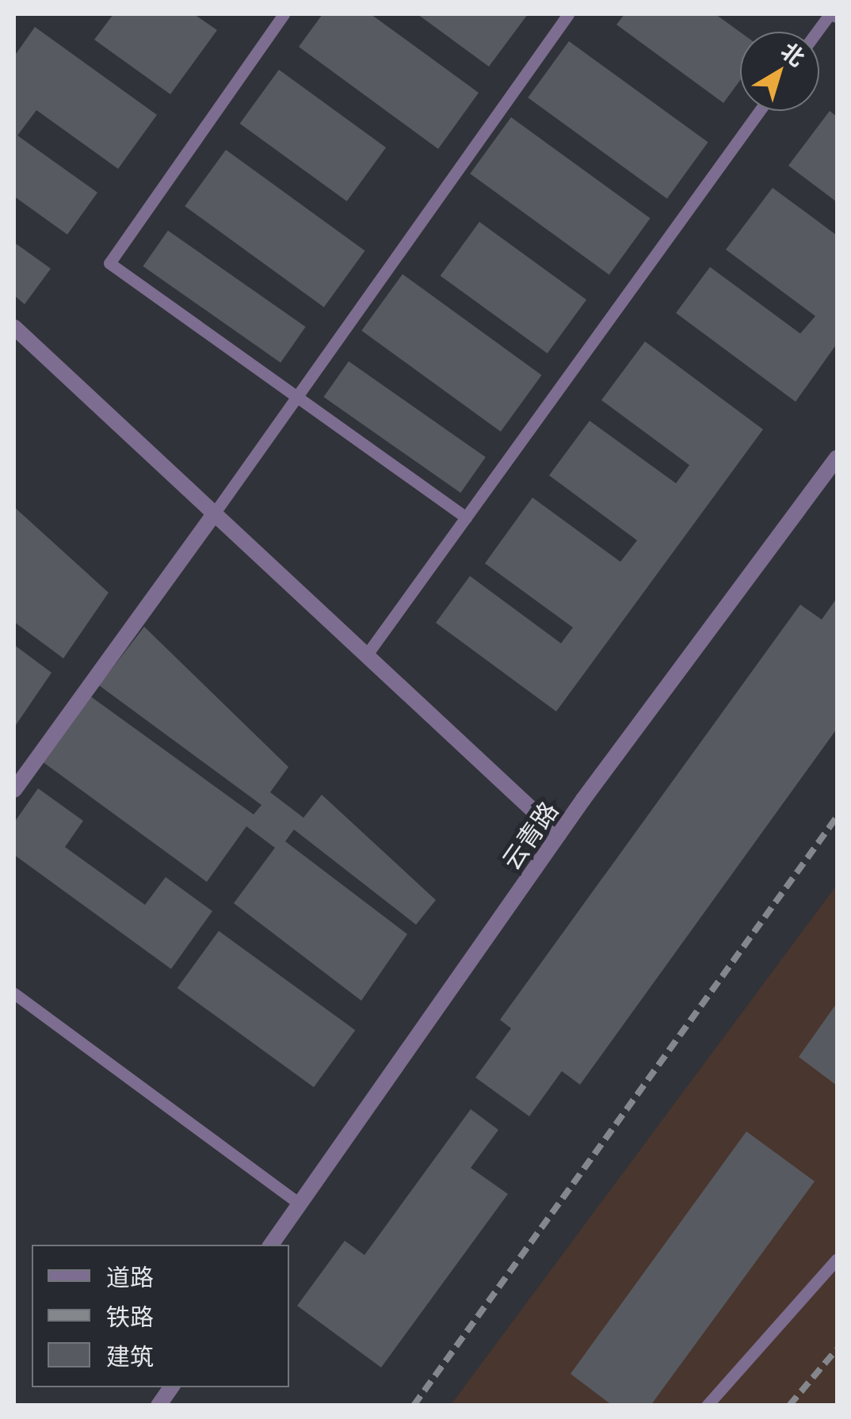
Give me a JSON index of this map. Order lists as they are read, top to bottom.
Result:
{
  "streets": {
    "street": ["云青路"]
  },
  "legend": ["道路", "铁路", "建筑"],
  "north": "top right"
}
